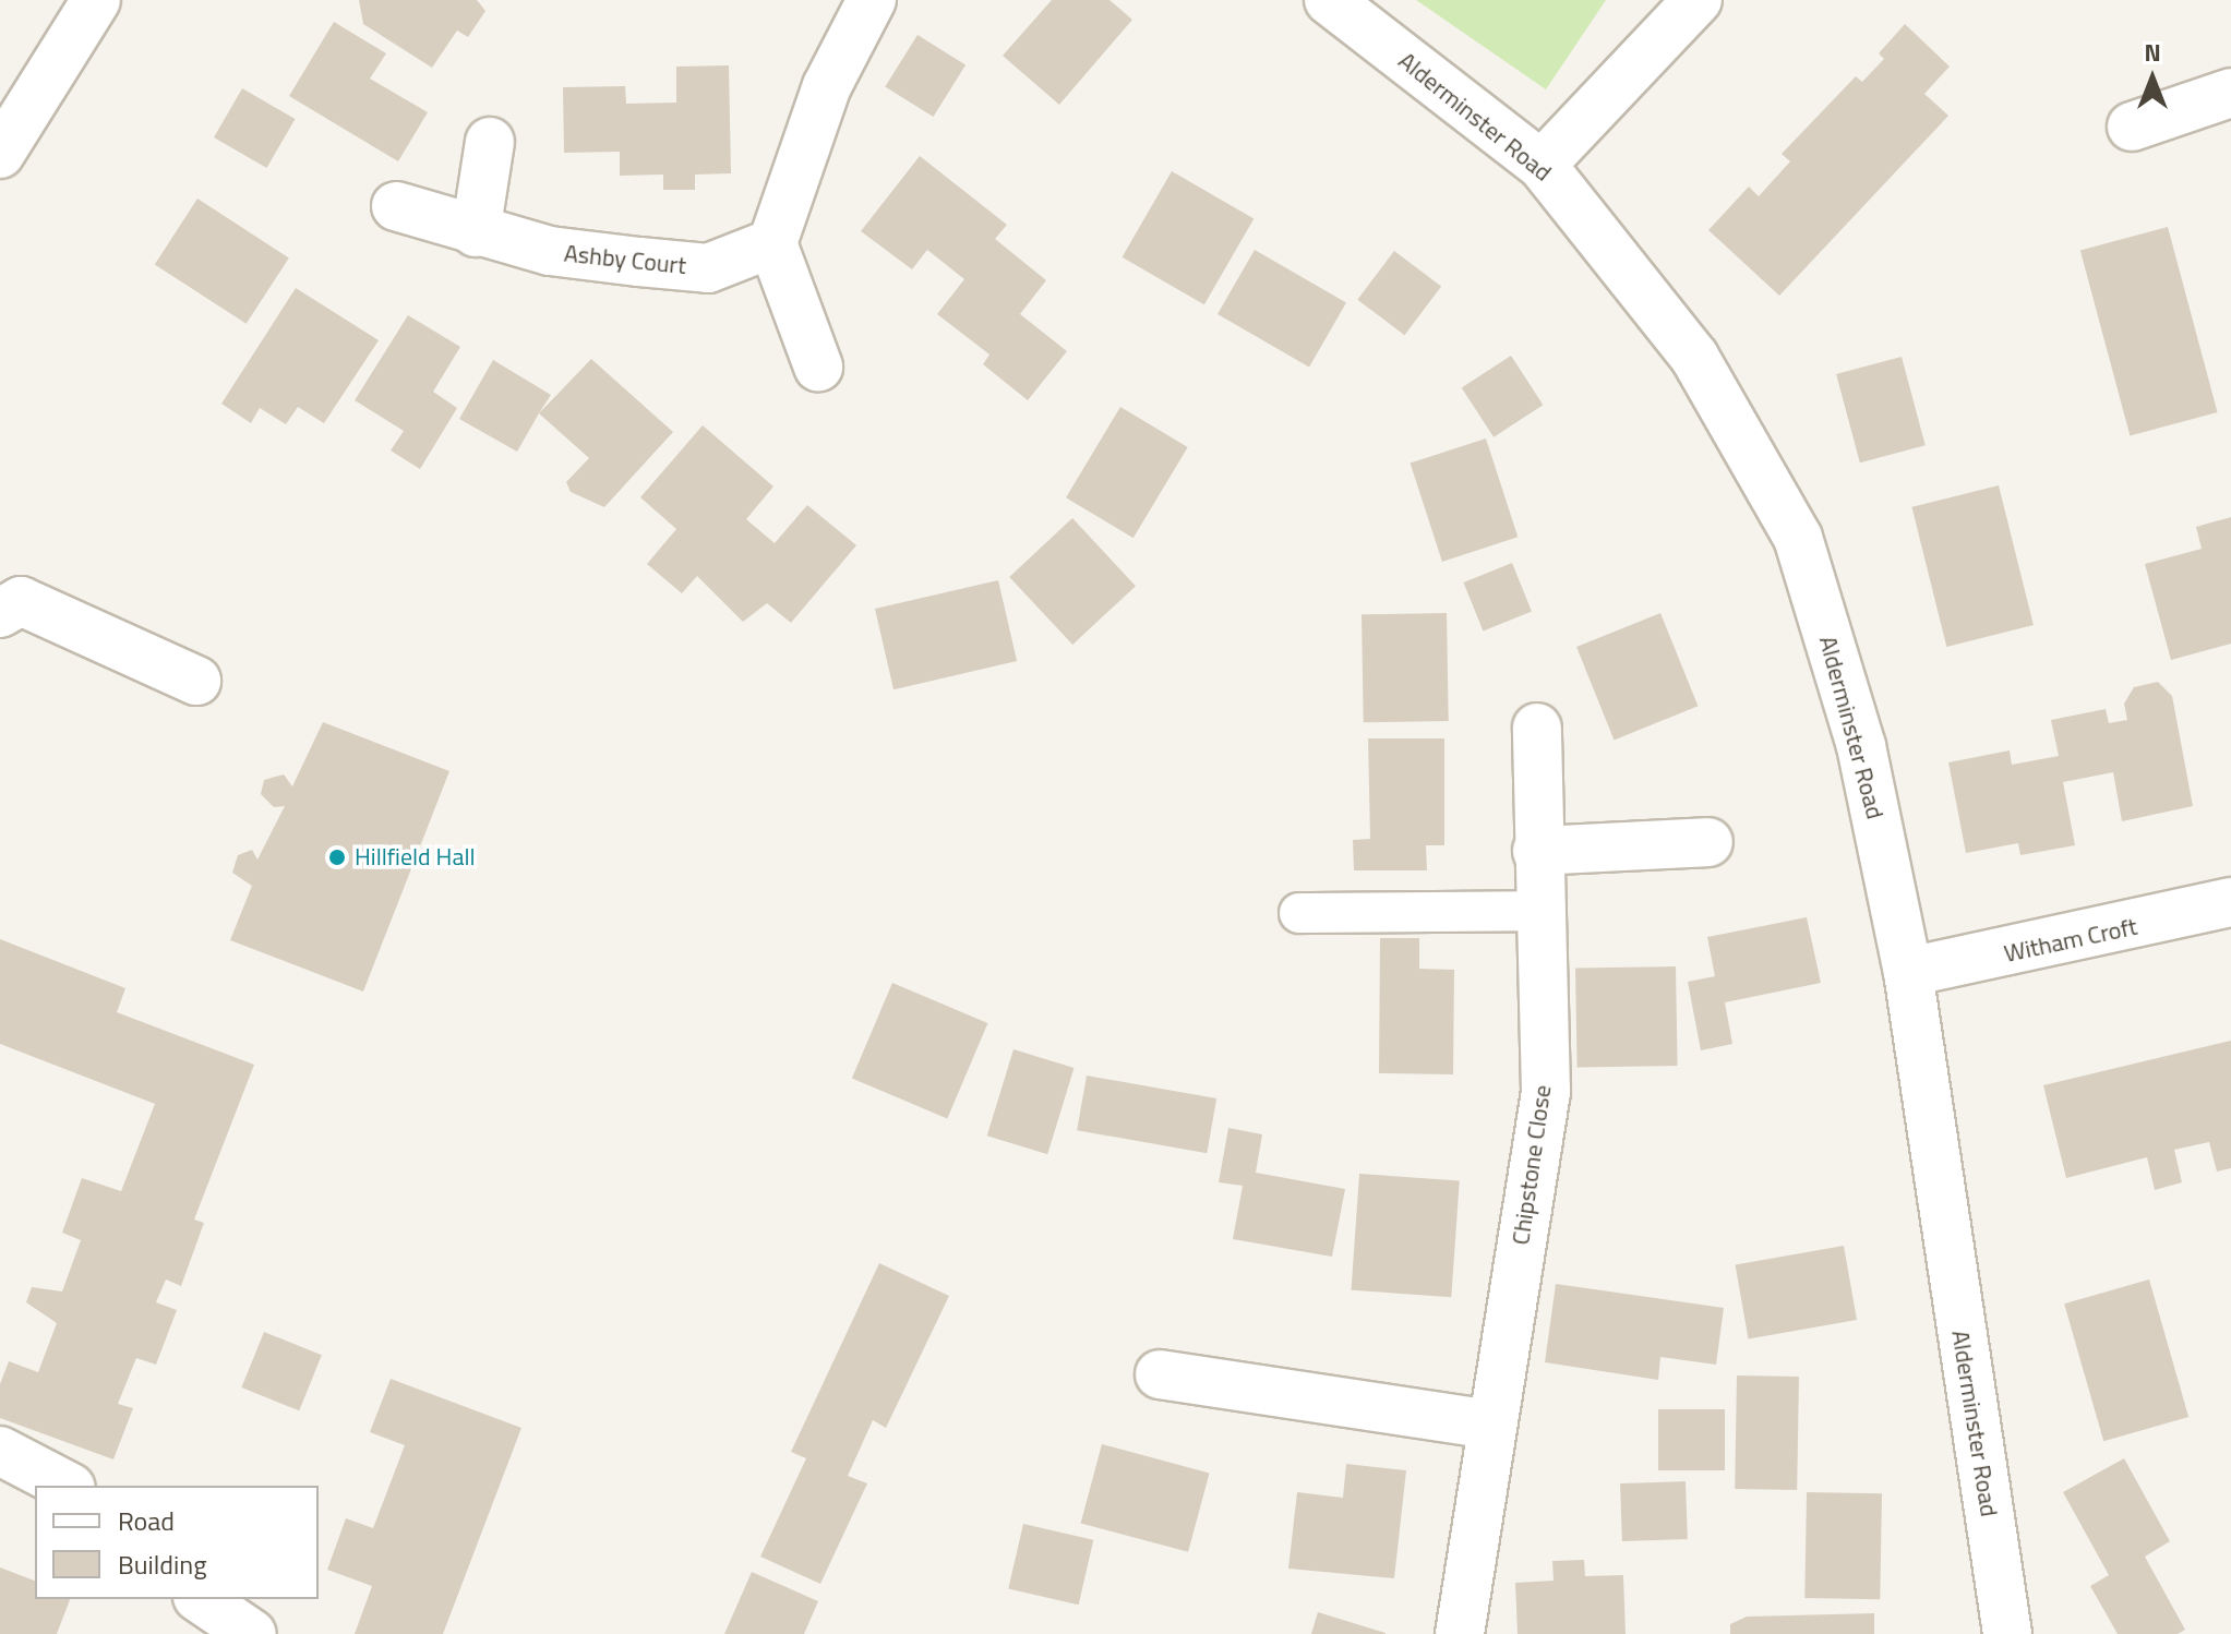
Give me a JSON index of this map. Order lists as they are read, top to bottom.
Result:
{
  "streets": {
    "street": [
      "Alderminster Road",
      "Ashby Court",
      "Witham Croft",
      "Chipstone Close"
    ]
  },
  "crossings": [
    ["Alderminster Road", "Witham Croft"]
  ],
  "places": ["Hillfield Hall"],
  "legend": ["Road", "Building"],
  "north": "top"
}
